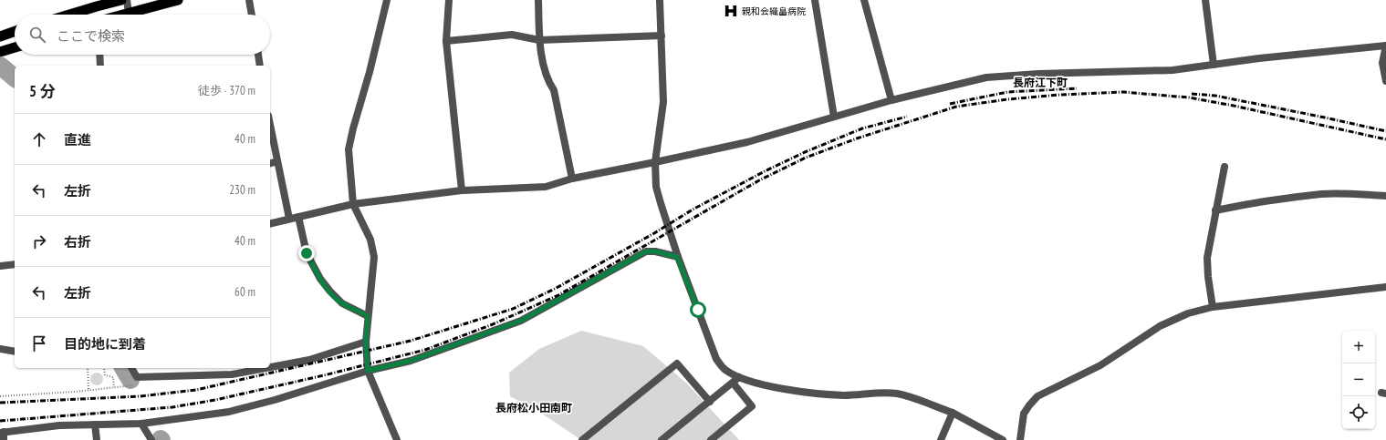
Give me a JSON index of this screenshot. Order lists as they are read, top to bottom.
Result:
{
  "districts": ["長府江下町", "長府松小田南町"],
  "places": {
    "hospital": ["親和会織畠病院"]
  },
  "page": {
    "search": "ここで検索",
    "heading": ["5 分", "徒歩 · 370 m"],
    "list": [
      ["直進", "40 m"],
      ["左折", "230 m"],
      ["右折", "40 m"],
      ["左折", "60 m"],
      "目的地に到着"
    ],
    "map_buttons": ["+", "−"]
  }
}
